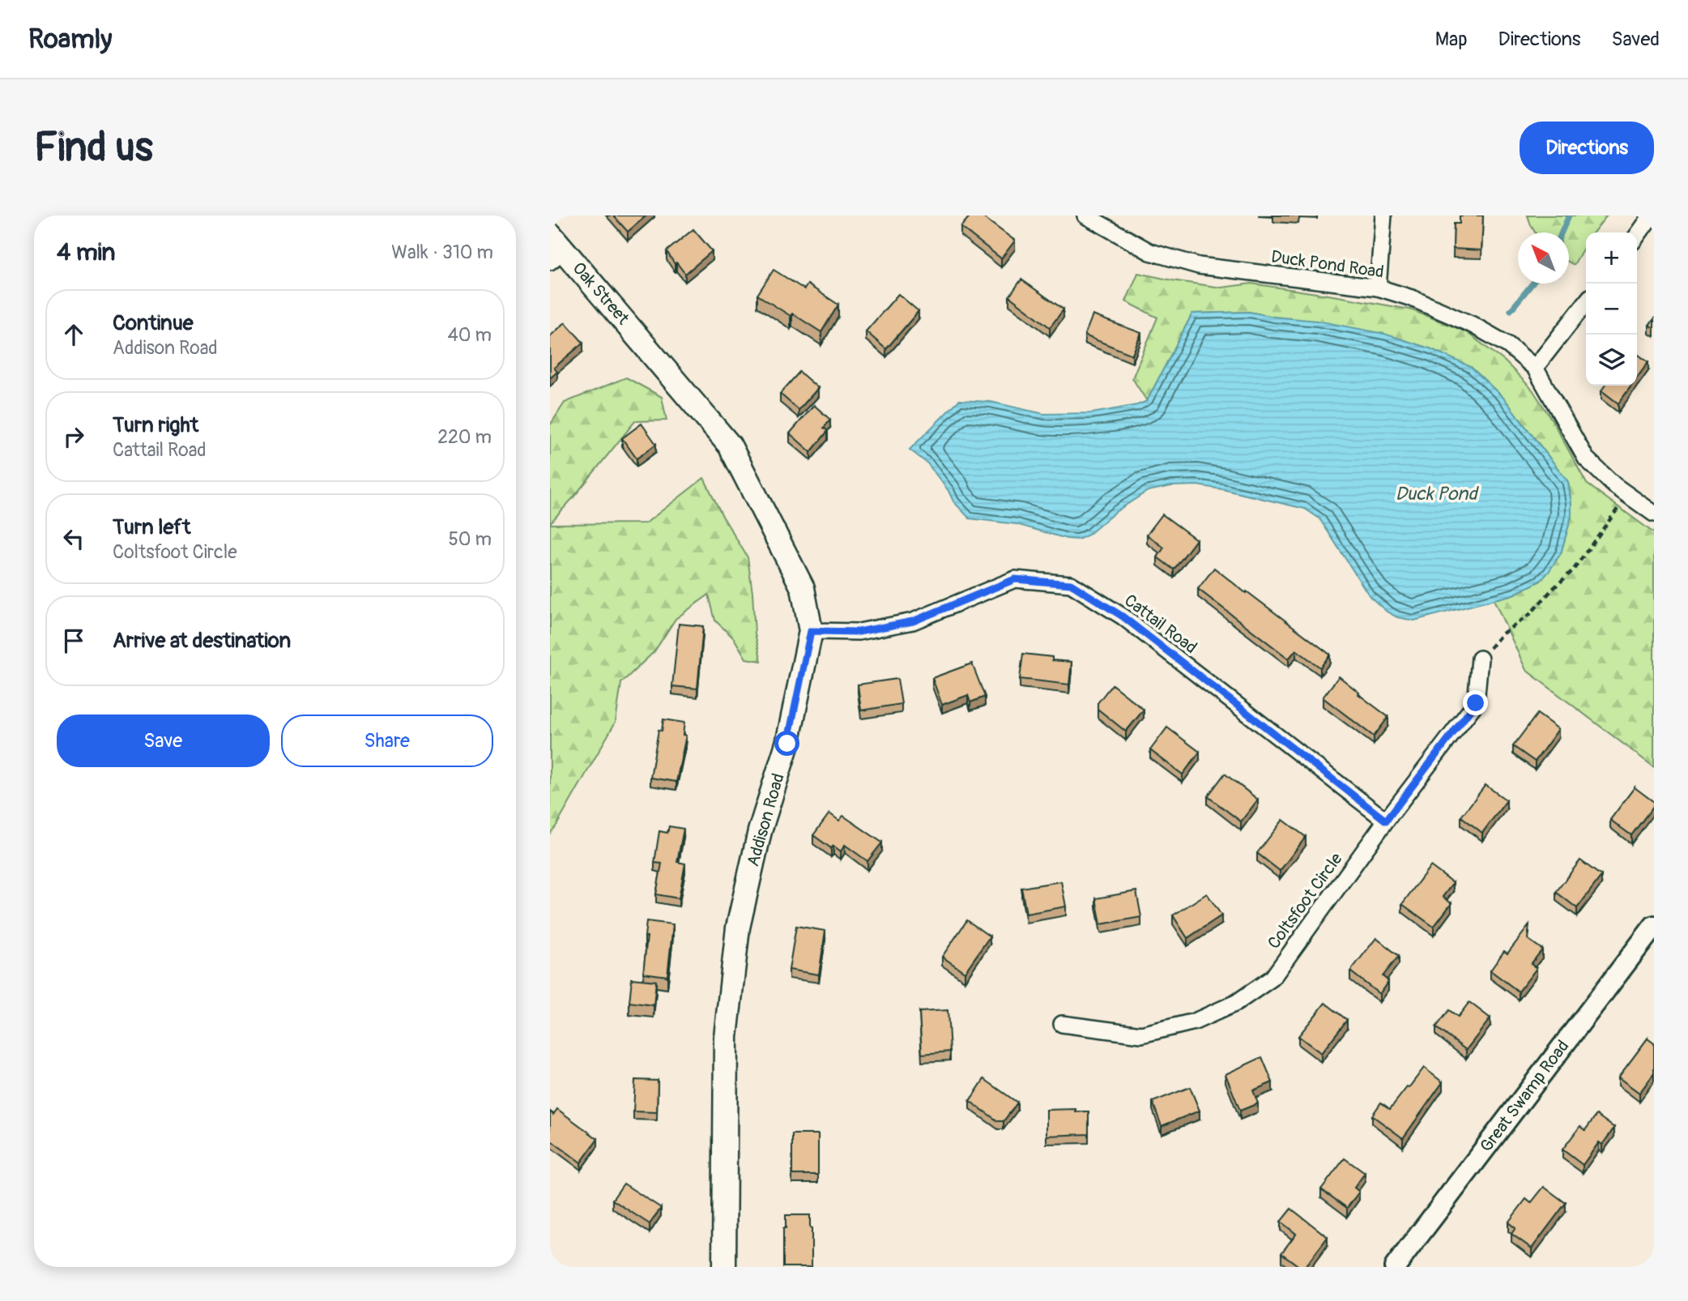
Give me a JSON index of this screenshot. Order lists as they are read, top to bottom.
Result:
{
  "streets": {
    "main road": ["Oak Street", "Addison Road"],
    "street": [
      "Duck Pond Road",
      "Cattail Road",
      "Coltsfoot Circle",
      "Great Swamp Road"
    ]
  },
  "crossings": [
    ["Oak Street", "Addison Road"],
    ["Cattail Road", "Addison Road"],
    ["Cattail Road", "Coltsfoot Circle"]
  ],
  "water": ["Duck Pond"],
  "north": "top left",
  "page": {
    "header": "Roamly",
    "nav": ["Map", "Directions", "Saved"],
    "buttons": [
      "Directions",
      ["Save", "Share"]
    ],
    "title": "Find us",
    "heading": ["4 min", "Walk · 310 m"],
    "map_buttons": ["+", "−"],
    "list": [
      ["Continue", "Addison Road", "40 m"],
      ["Turn right", "Cattail Road", "220 m"],
      ["Turn left", "Coltsfoot Circle", "50 m"],
      "Arrive at destination"
    ]
  }
}
